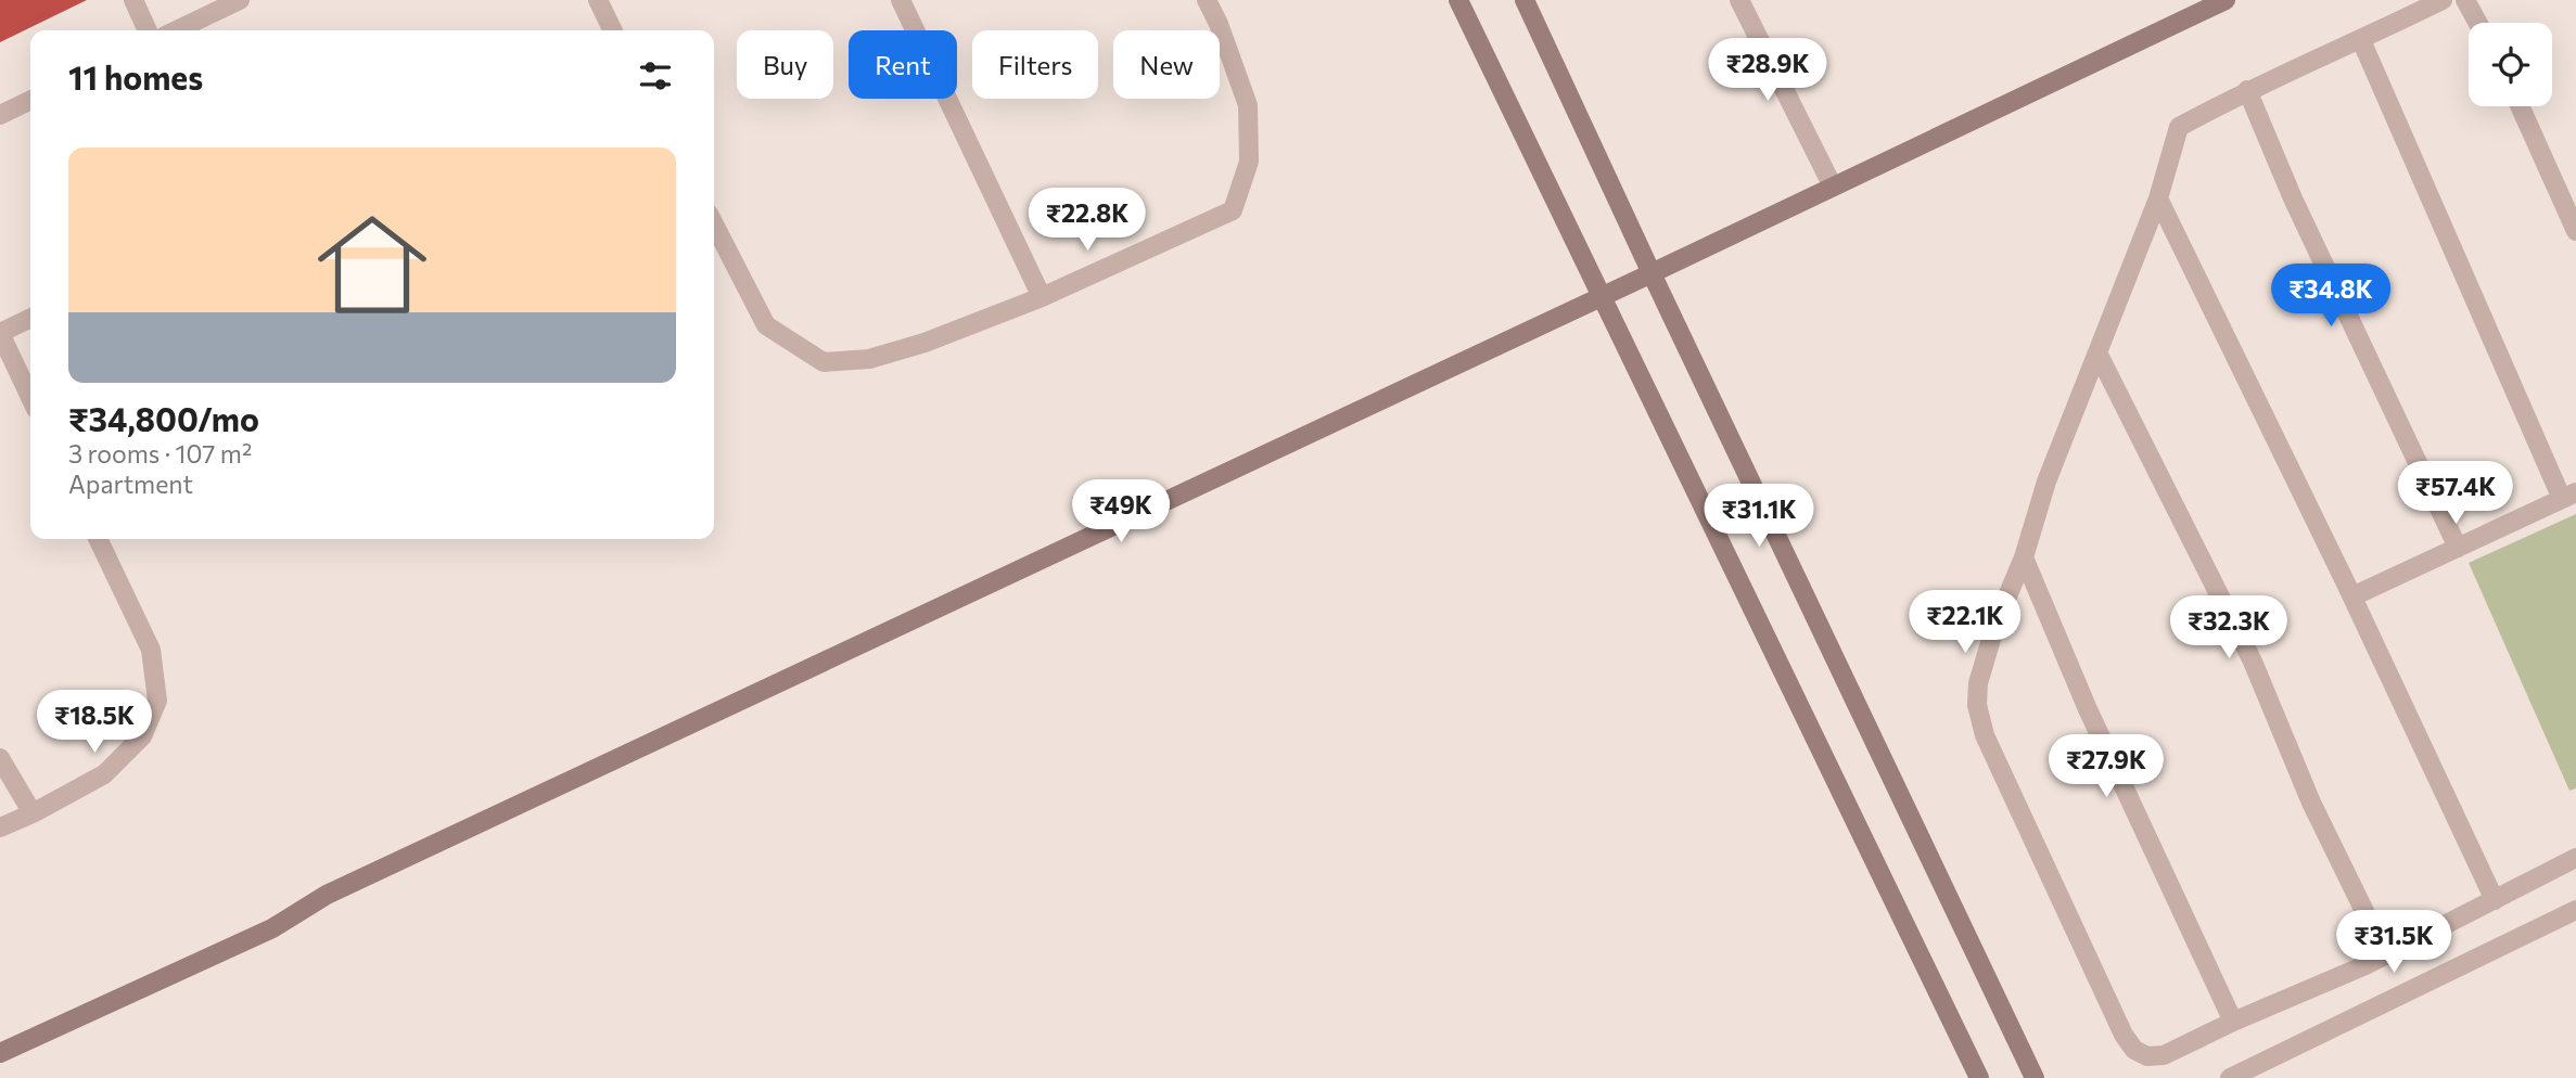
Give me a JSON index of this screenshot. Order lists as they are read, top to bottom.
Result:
{
  "page": {
    "chip": [
      "Buy",
      "Rent",
      "Filters",
      "New"
    ],
    "heading": "11 homes",
    "price": [
      "₹28.9K",
      "₹22.8K",
      "₹34.8K",
      "₹57.4K",
      "₹49K",
      "₹31.1K",
      "₹22.1K",
      "₹32.3K",
      "₹18.5K",
      "₹27.9K",
      "₹31.5K"
    ],
    "list": [
      {
        "name": "₹34,800/mo",
        "note": "3 rooms · 107 m² · Apartment"
      }
    ]
  }
}
